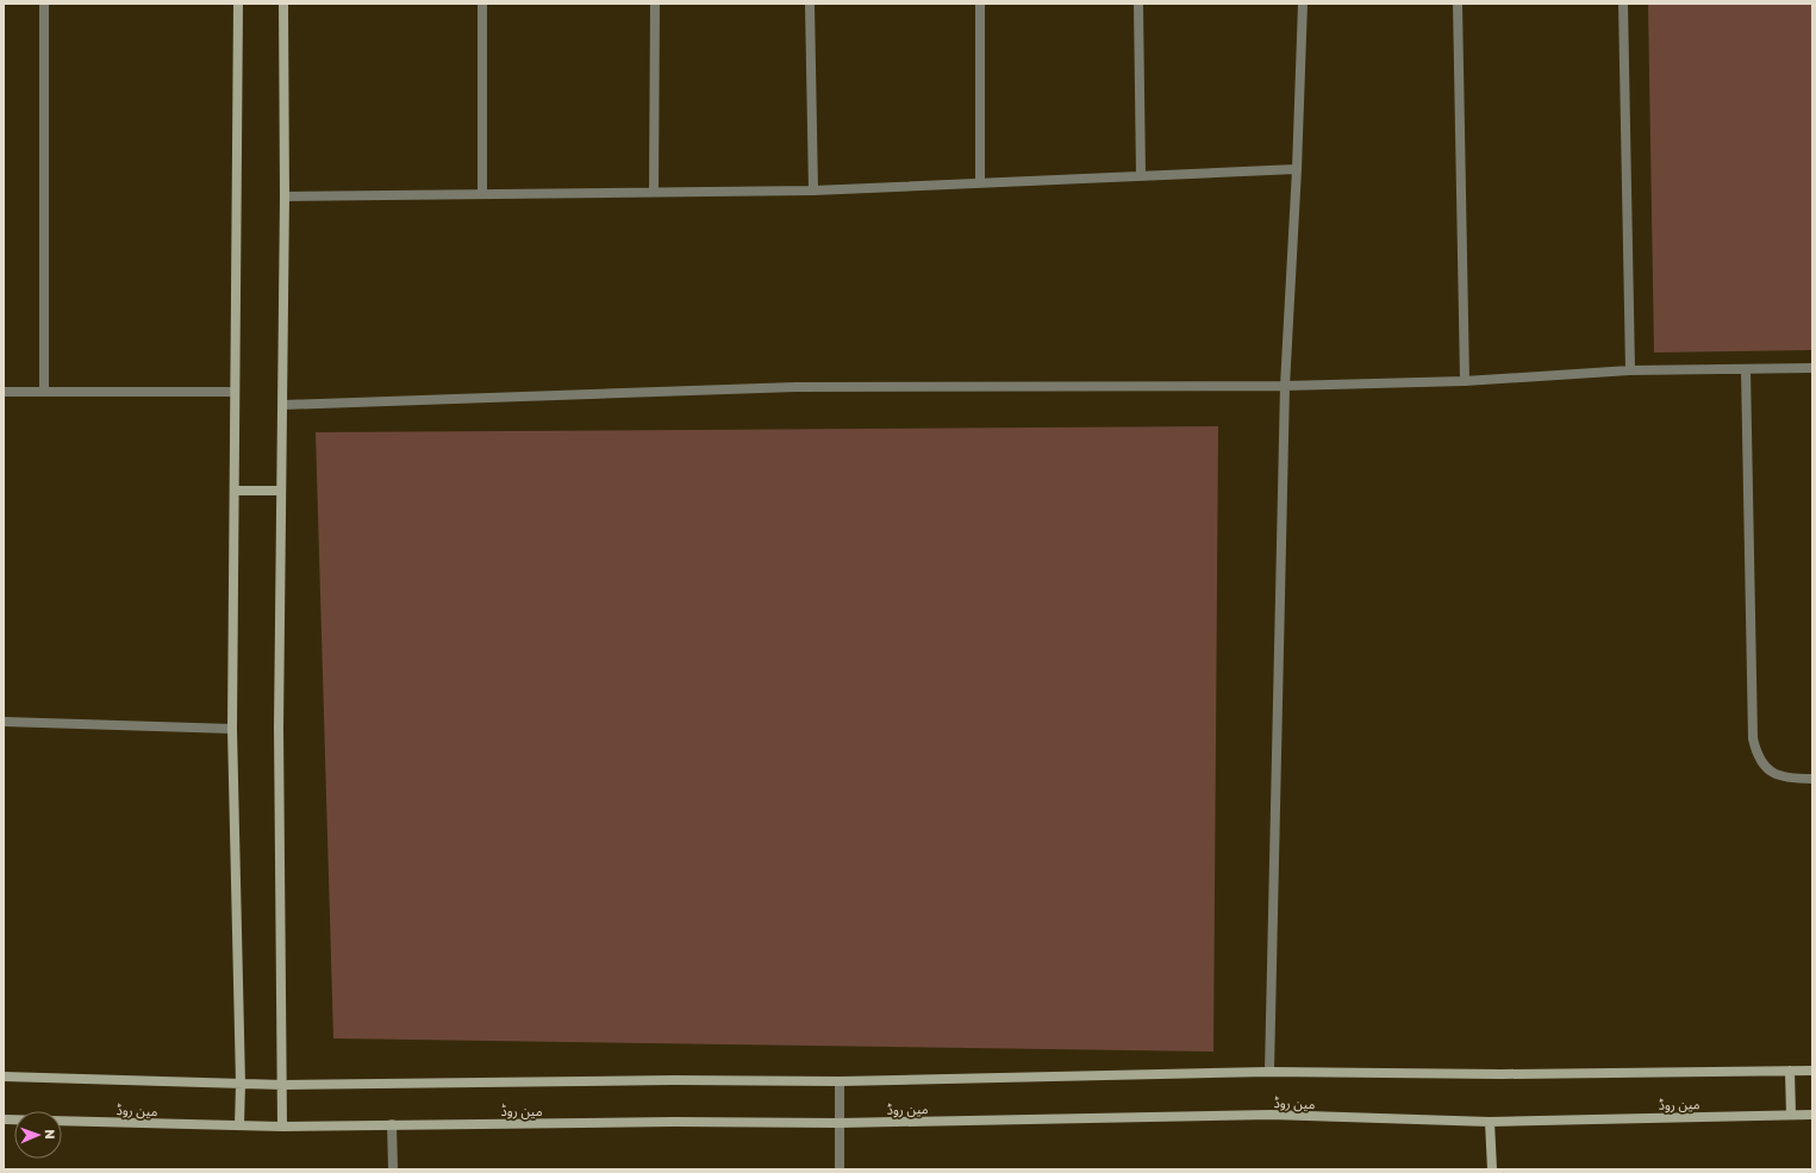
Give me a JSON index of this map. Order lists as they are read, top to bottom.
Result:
{
  "streets": {
    "main road": ["مین روڈ"]
  },
  "north": "right"
}
